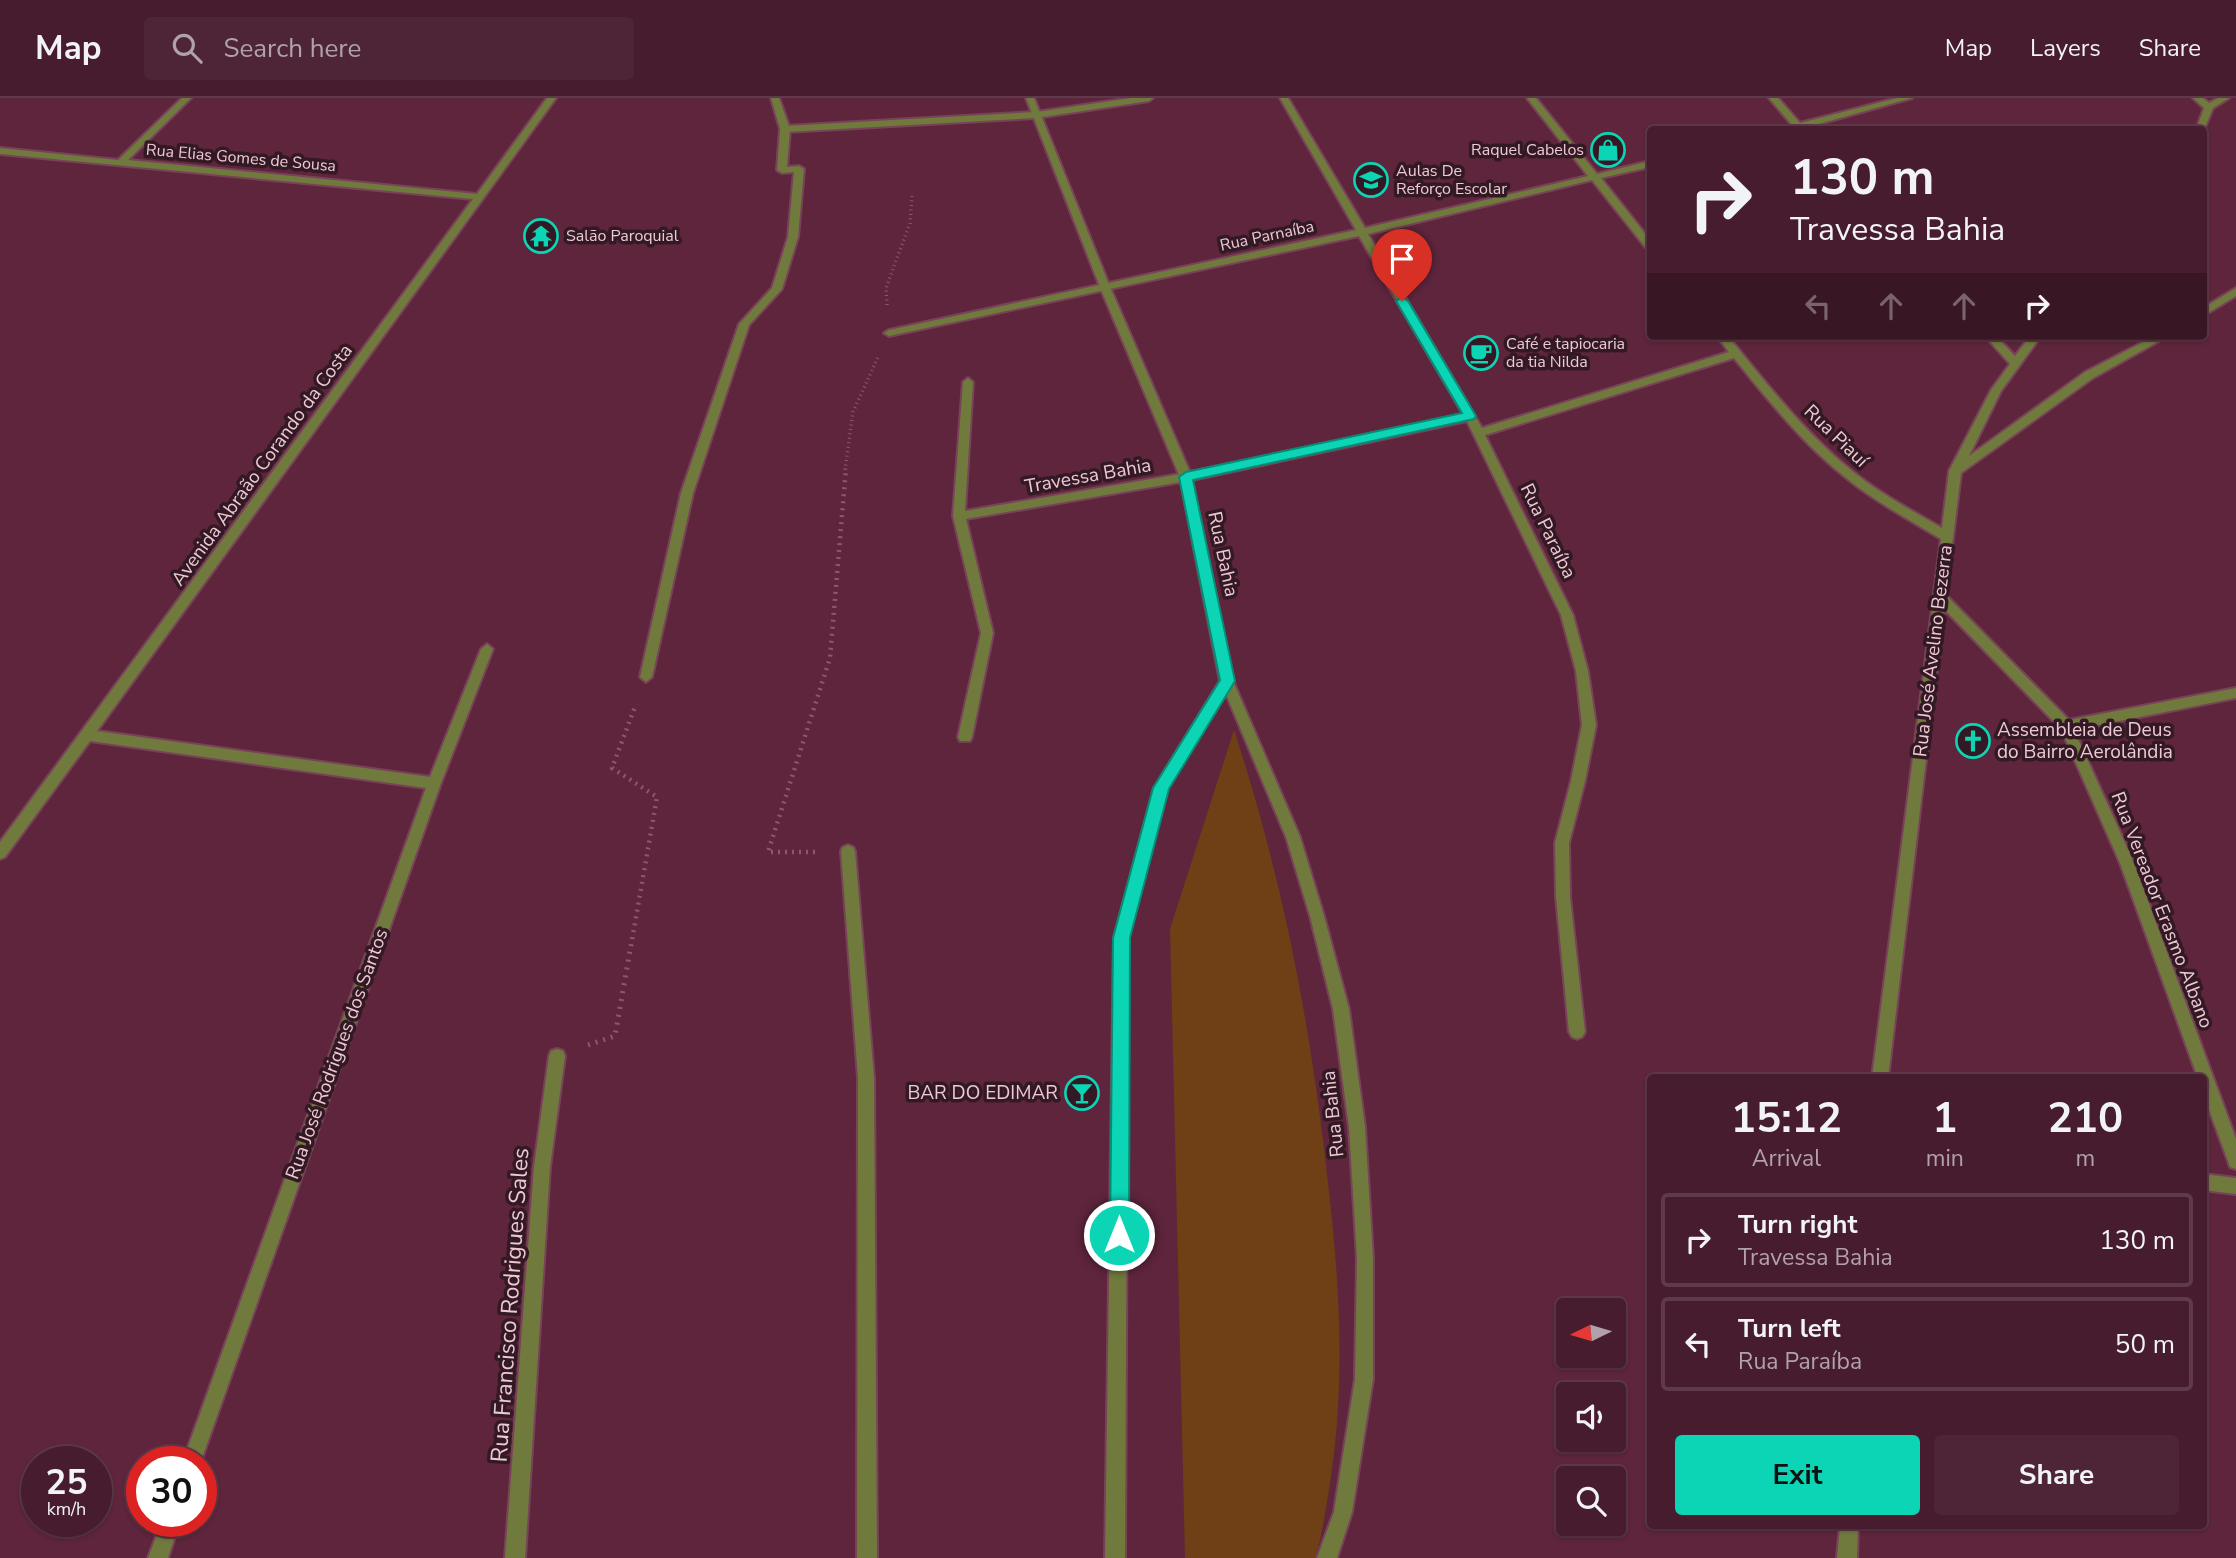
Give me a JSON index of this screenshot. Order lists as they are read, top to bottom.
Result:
{
  "streets": {
    "street": [
      "Rua Elias Gomes de Sousa",
      "Rua Parnaíba",
      "Rua Piauí",
      "Avenida Abraão Corando da Costa",
      "Travessa Bahia",
      "Rua Paraíba",
      "Rua Bahia",
      "Rua José Avelino Bezerra",
      "Rua Vereador Erasmo Albano",
      "Rua José Rodrigues dos Santos",
      "Rua Francisco Rodrigues Sales"
    ]
  },
  "crossings": [
    ["Rua Elias Gomes de Sousa", "Avenida Abraão Corando da Costa"],
    ["Rua Parnaíba", "Rua Paraíba"],
    ["Rua Parnaíba", "Rua Bahia"],
    ["Rua Piauí", "Rua José Avelino Bezerra"],
    ["Travessa Bahia", "Rua Paraíba"],
    ["Travessa Bahia", "Rua Bahia"],
    ["Rua José Avelino Bezerra", "Rua Vereador Erasmo Albano"]
  ],
  "places": {
    "shop": ["Raquel Cabelos"],
    "school or university": ["Aulas De Reforço Escolar"],
    "temple": ["Salão Paroquial"],
    "cafe": ["Café e tapiocaria da tia Nilda"],
    "church": ["Assembleia de Deus do Bairro Aerolândia"],
    "bar": ["BAR DO EDIMAR"]
  },
  "north": "left",
  "page": {
    "header": "Map",
    "search": "Search here",
    "nav": ["Map", "Layers", "Share"],
    "turn": ["130 m", "Travessa Bahia"],
    "eta": [
      "15:12",
      "Arrival",
      "1",
      "min",
      "210",
      "m"
    ],
    "list": [
      {
        "name": "Turn right",
        "note": "Travessa Bahia",
        "value": "130 m"
      },
      {
        "name": "Turn left",
        "note": "Rua Paraíba",
        "value": "50 m"
      }
    ],
    "buttons": ["Exit", "Share"],
    "speed": "25 km/h",
    "limit": "30"
  }
}
